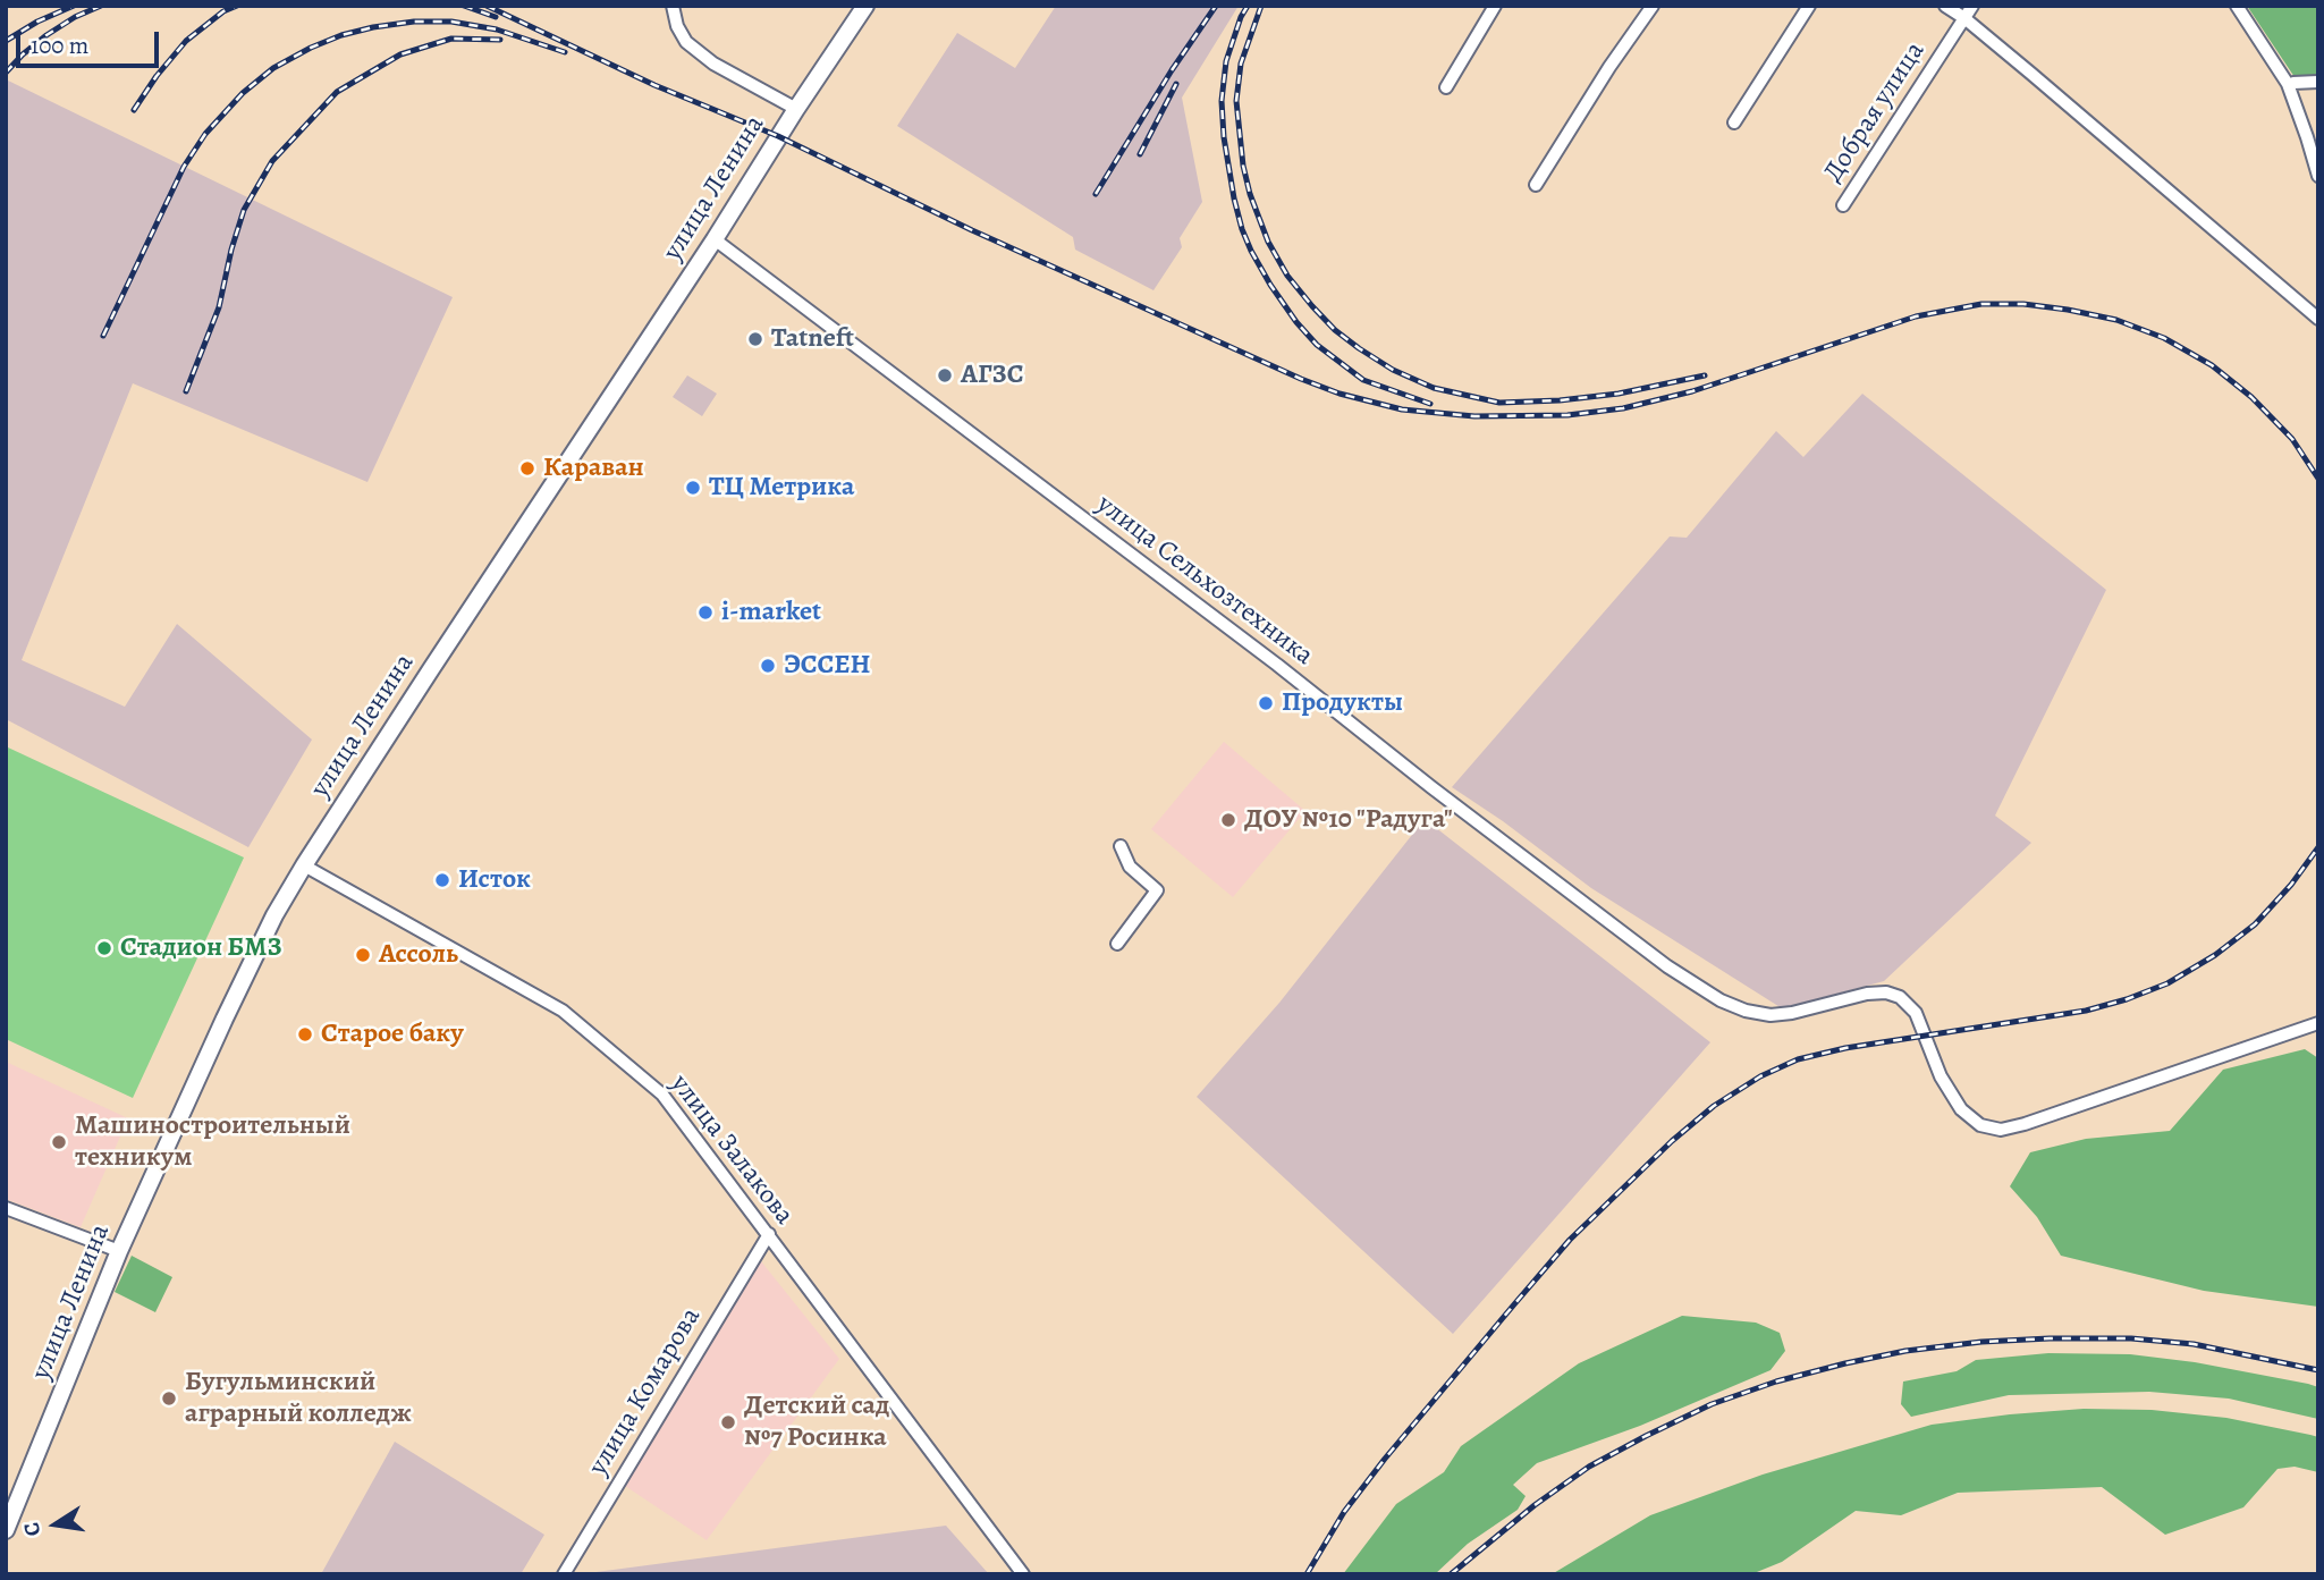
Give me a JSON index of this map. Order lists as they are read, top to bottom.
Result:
{
  "streets": {
    "main road": ["улица Ленина"],
    "street": [
      "Добрая улица",
      "улица Сельхозтехника",
      "улица Залакова",
      "улица Комарова"
    ]
  },
  "crossings": [
    ["улица Ленина", "улица Сельхозтехника"],
    ["улица Ленина", "улица Залакова"],
    ["улица Залакова", "улица Комарова"]
  ],
  "places": [
    "Tatneft",
    "АГЗС",
    "Караван",
    "ТЦ Метрика",
    "i-market",
    "ЭССЕН",
    "Продукты",
    "ДОУ №10 \"Радуга\"",
    "Исток",
    "Стадион БМЗ",
    "Ассоль",
    "Старое баку",
    "Машиностроительный техникум",
    "Бугульминский аграрный колледж",
    "Детский сад №7 Росинка"
  ],
  "scale_bar": "100 m",
  "north": "left"
}
